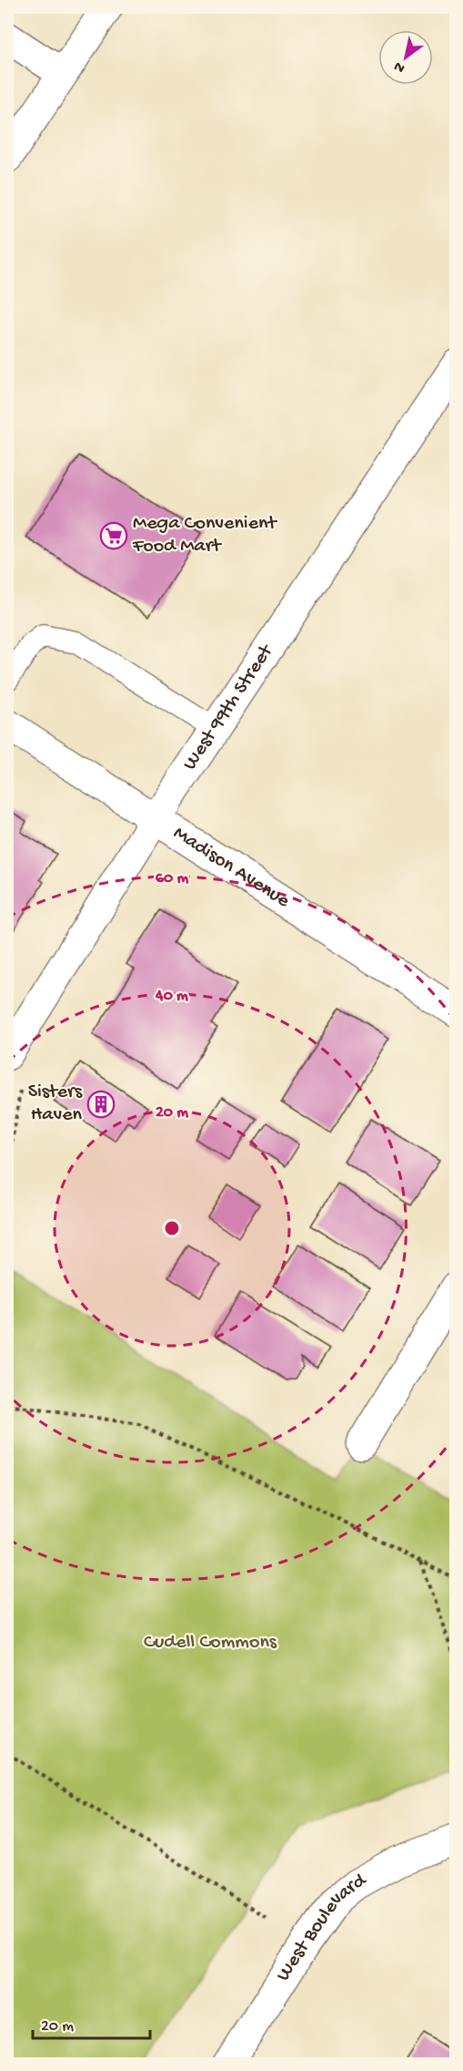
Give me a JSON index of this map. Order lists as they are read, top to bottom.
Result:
{
  "streets": {
    "street": ["West 99th Street", "Madison Avenue", "West Boulevard"]
  },
  "crossings": [
    ["West 99th Street", "Madison Avenue"]
  ],
  "parks": ["Cudell Commons"],
  "places": {
    "supermarket": ["Mega Convenient Food Mart"],
    "building": ["Sisters Haven"]
  },
  "scale_bar": "20 m",
  "north": "bottom left",
  "rings": ["60 m", "40 m", "20 m"]
}
